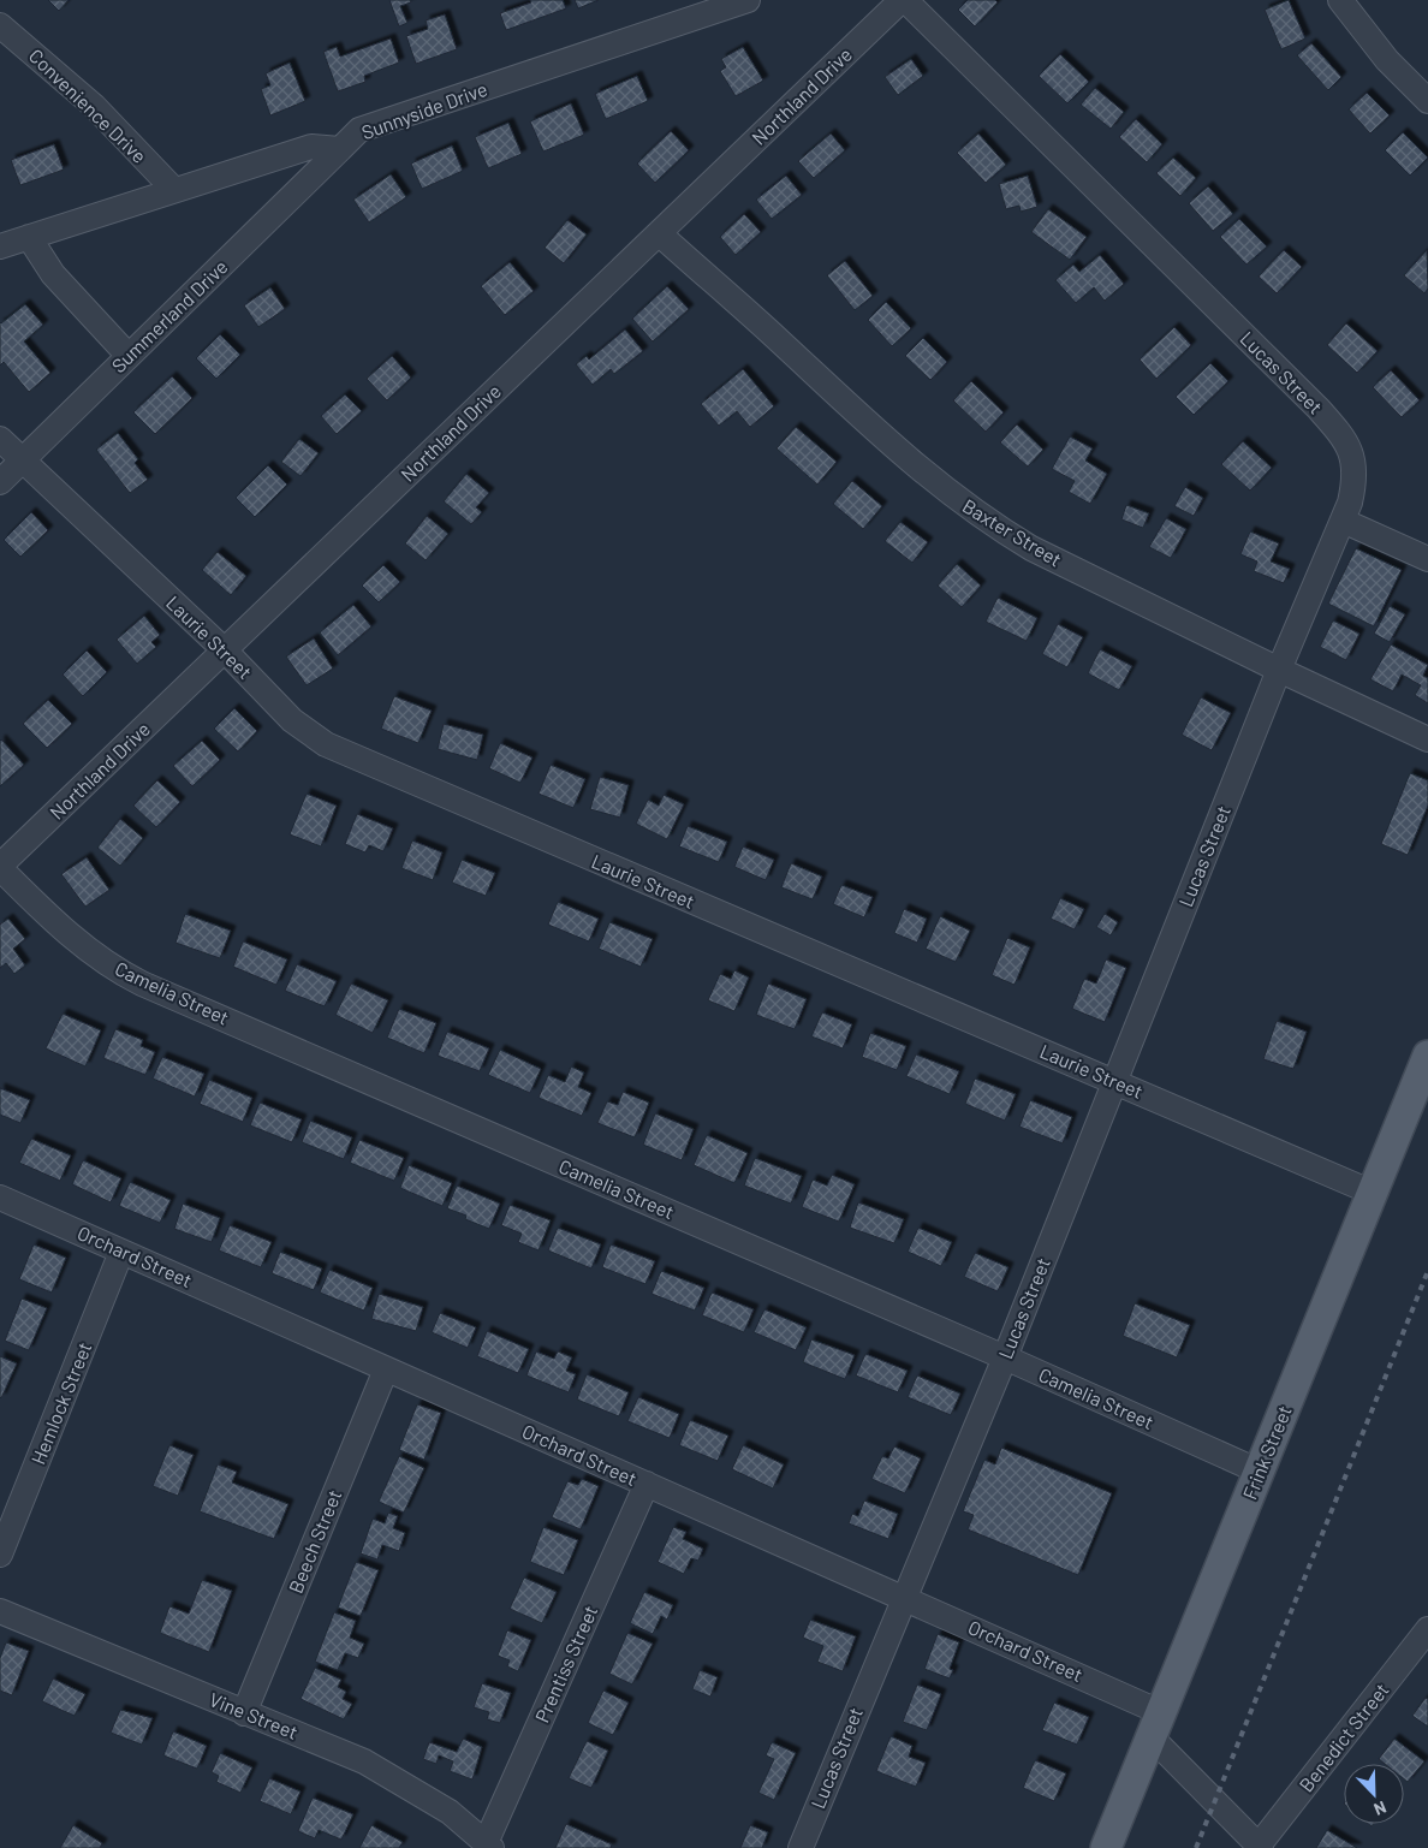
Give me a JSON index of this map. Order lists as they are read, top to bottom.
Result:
{
  "streets": {
    "main road": ["Frink Street"],
    "street": [
      "Northland Drive",
      "Convenience Drive",
      "Sunnyside Drive",
      "Summerland Drive",
      "Lucas Street",
      "Baxter Street",
      "Laurie Street",
      "Camelia Street",
      "Orchard Street",
      "Hemlock Street",
      "Beech Street",
      "Prentiss Street",
      "Vine Street",
      "Benedict Street"
    ]
  },
  "crossings": [
    ["Northland Drive", "Lucas Street"],
    ["Northland Drive", "Baxter Street"],
    ["Northland Drive", "Laurie Street"],
    ["Northland Drive", "Camelia Street"],
    ["Convenience Drive", "Sunnyside Drive"],
    ["Sunnyside Drive", "Summerland Drive"],
    ["Summerland Drive", "Laurie Street"],
    ["Lucas Street", "Baxter Street"],
    ["Lucas Street", "Laurie Street"],
    ["Lucas Street", "Camelia Street"],
    ["Lucas Street", "Orchard Street"],
    ["Laurie Street", "Frink Street"],
    ["Camelia Street", "Frink Street"],
    ["Orchard Street", "Hemlock Street"],
    ["Orchard Street", "Frink Street"],
    ["Orchard Street", "Beech Street"],
    ["Orchard Street", "Prentiss Street"],
    ["Beech Street", "Vine Street"],
    ["Prentiss Street", "Vine Street"]
  ],
  "north": "bottom right"
}
